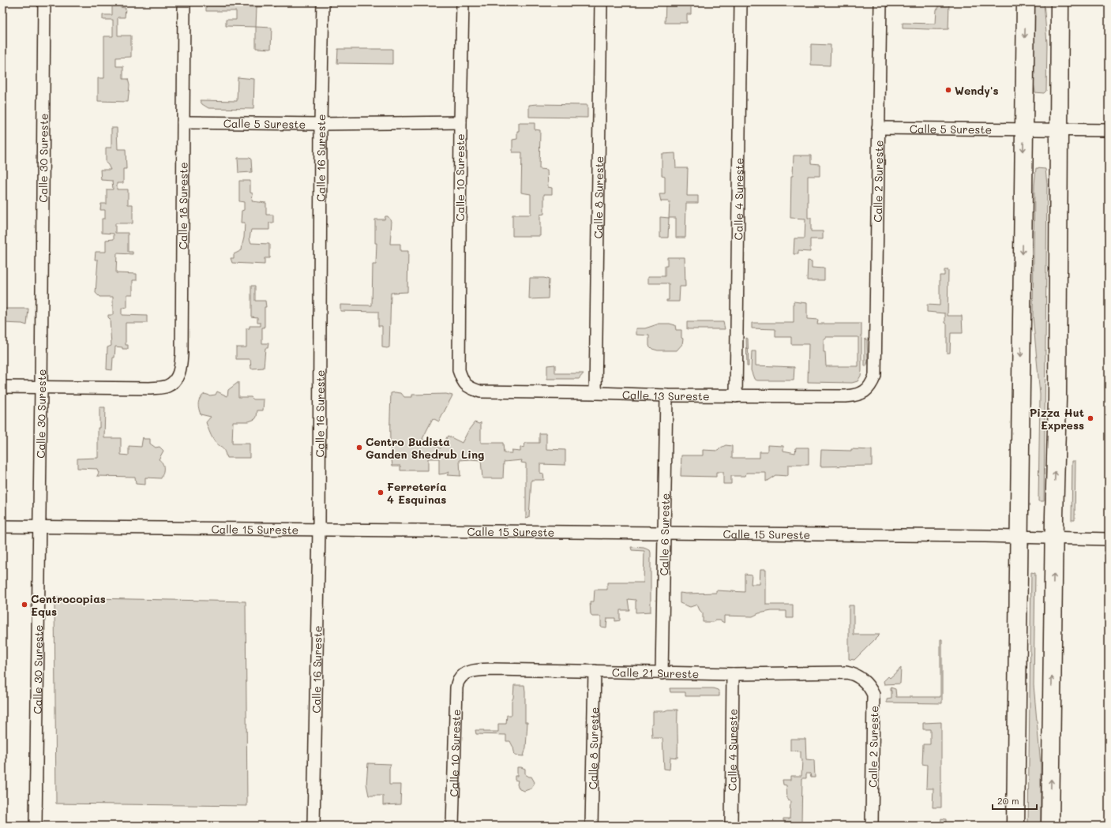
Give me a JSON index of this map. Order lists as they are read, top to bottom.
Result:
{
  "streets": {
    "street": [
      "Calle 5 Sureste",
      "Calle 30 Sureste",
      "Calle 16 Sureste",
      "Calle 10 Sureste",
      "Calle 2 Sureste",
      "Calle 8 Sureste",
      "Calle 4 Sureste",
      "Calle 18 Sureste",
      "Calle 13 Sureste",
      "Calle 15 Sureste",
      "Calle 6 Sureste",
      "Calle 21 Sureste"
    ]
  },
  "crossings": [
    ["Calle 5 Sureste", "Calle 16 Sureste"],
    ["Calle 5 Sureste", "Calle 10 Sureste"],
    ["Calle 5 Sureste", "Calle 2 Sureste"],
    ["Calle 5 Sureste", "Calle 18 Sureste"],
    ["Calle 30 Sureste", "Calle 18 Sureste"],
    ["Calle 30 Sureste", "Calle 15 Sureste"],
    ["Calle 16 Sureste", "Calle 15 Sureste"],
    ["Calle 10 Sureste", "Calle 13 Sureste"],
    ["Calle 10 Sureste", "Calle 21 Sureste"],
    ["Calle 2 Sureste", "Calle 13 Sureste"],
    ["Calle 2 Sureste", "Calle 21 Sureste"],
    ["Calle 8 Sureste", "Calle 13 Sureste"],
    ["Calle 8 Sureste", "Calle 21 Sureste"],
    ["Calle 4 Sureste", "Calle 13 Sureste"],
    ["Calle 4 Sureste", "Calle 21 Sureste"],
    ["Calle 13 Sureste", "Calle 6 Sureste"],
    ["Calle 15 Sureste", "Calle 6 Sureste"],
    ["Calle 6 Sureste", "Calle 21 Sureste"]
  ],
  "places": [
    "Wendy's",
    "Pizza Hut Express",
    "Centro Budista Ganden Shedrub Ling",
    "Ferretería 4 Esquinas",
    "Centrocopias Equs"
  ],
  "scale_bar": "20 m"
}
